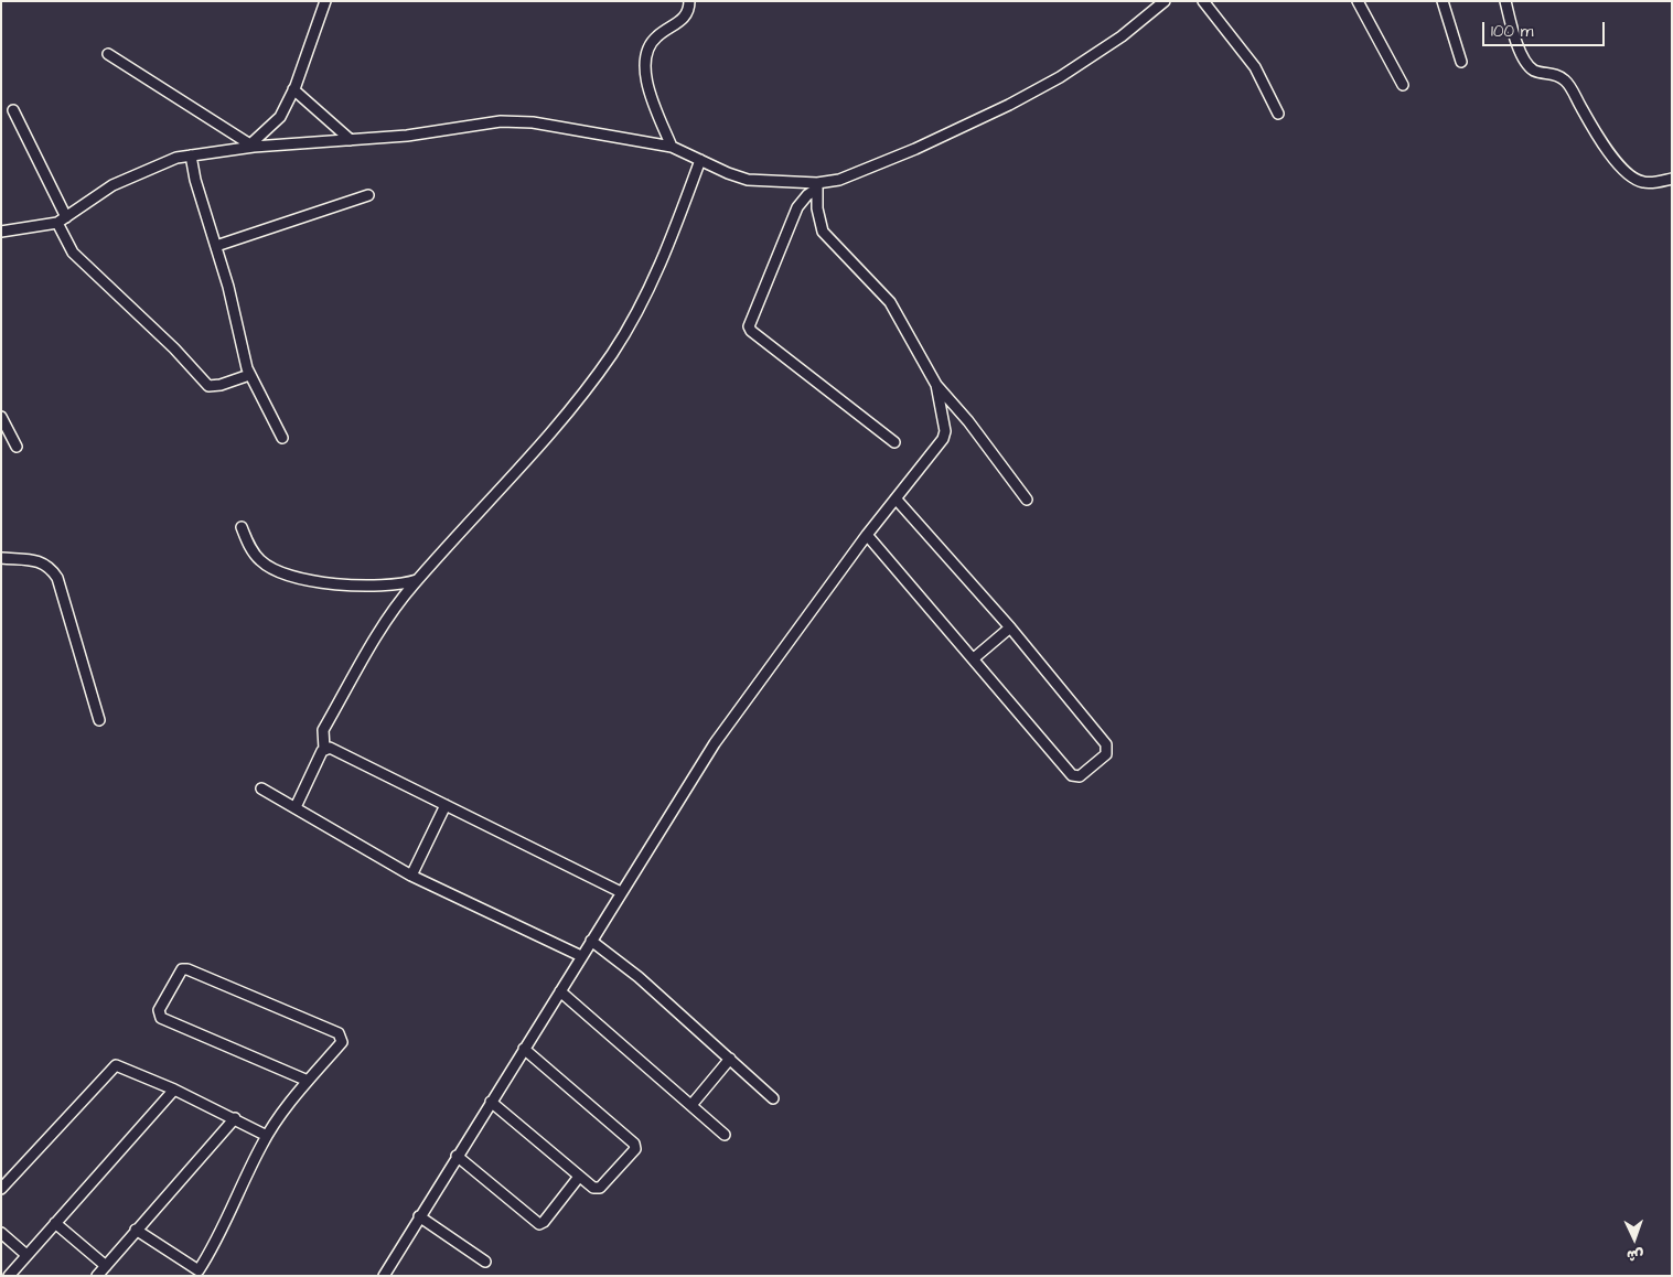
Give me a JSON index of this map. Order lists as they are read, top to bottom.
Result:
{
  "scale_bar": "100 m",
  "north": "bottom"
}
